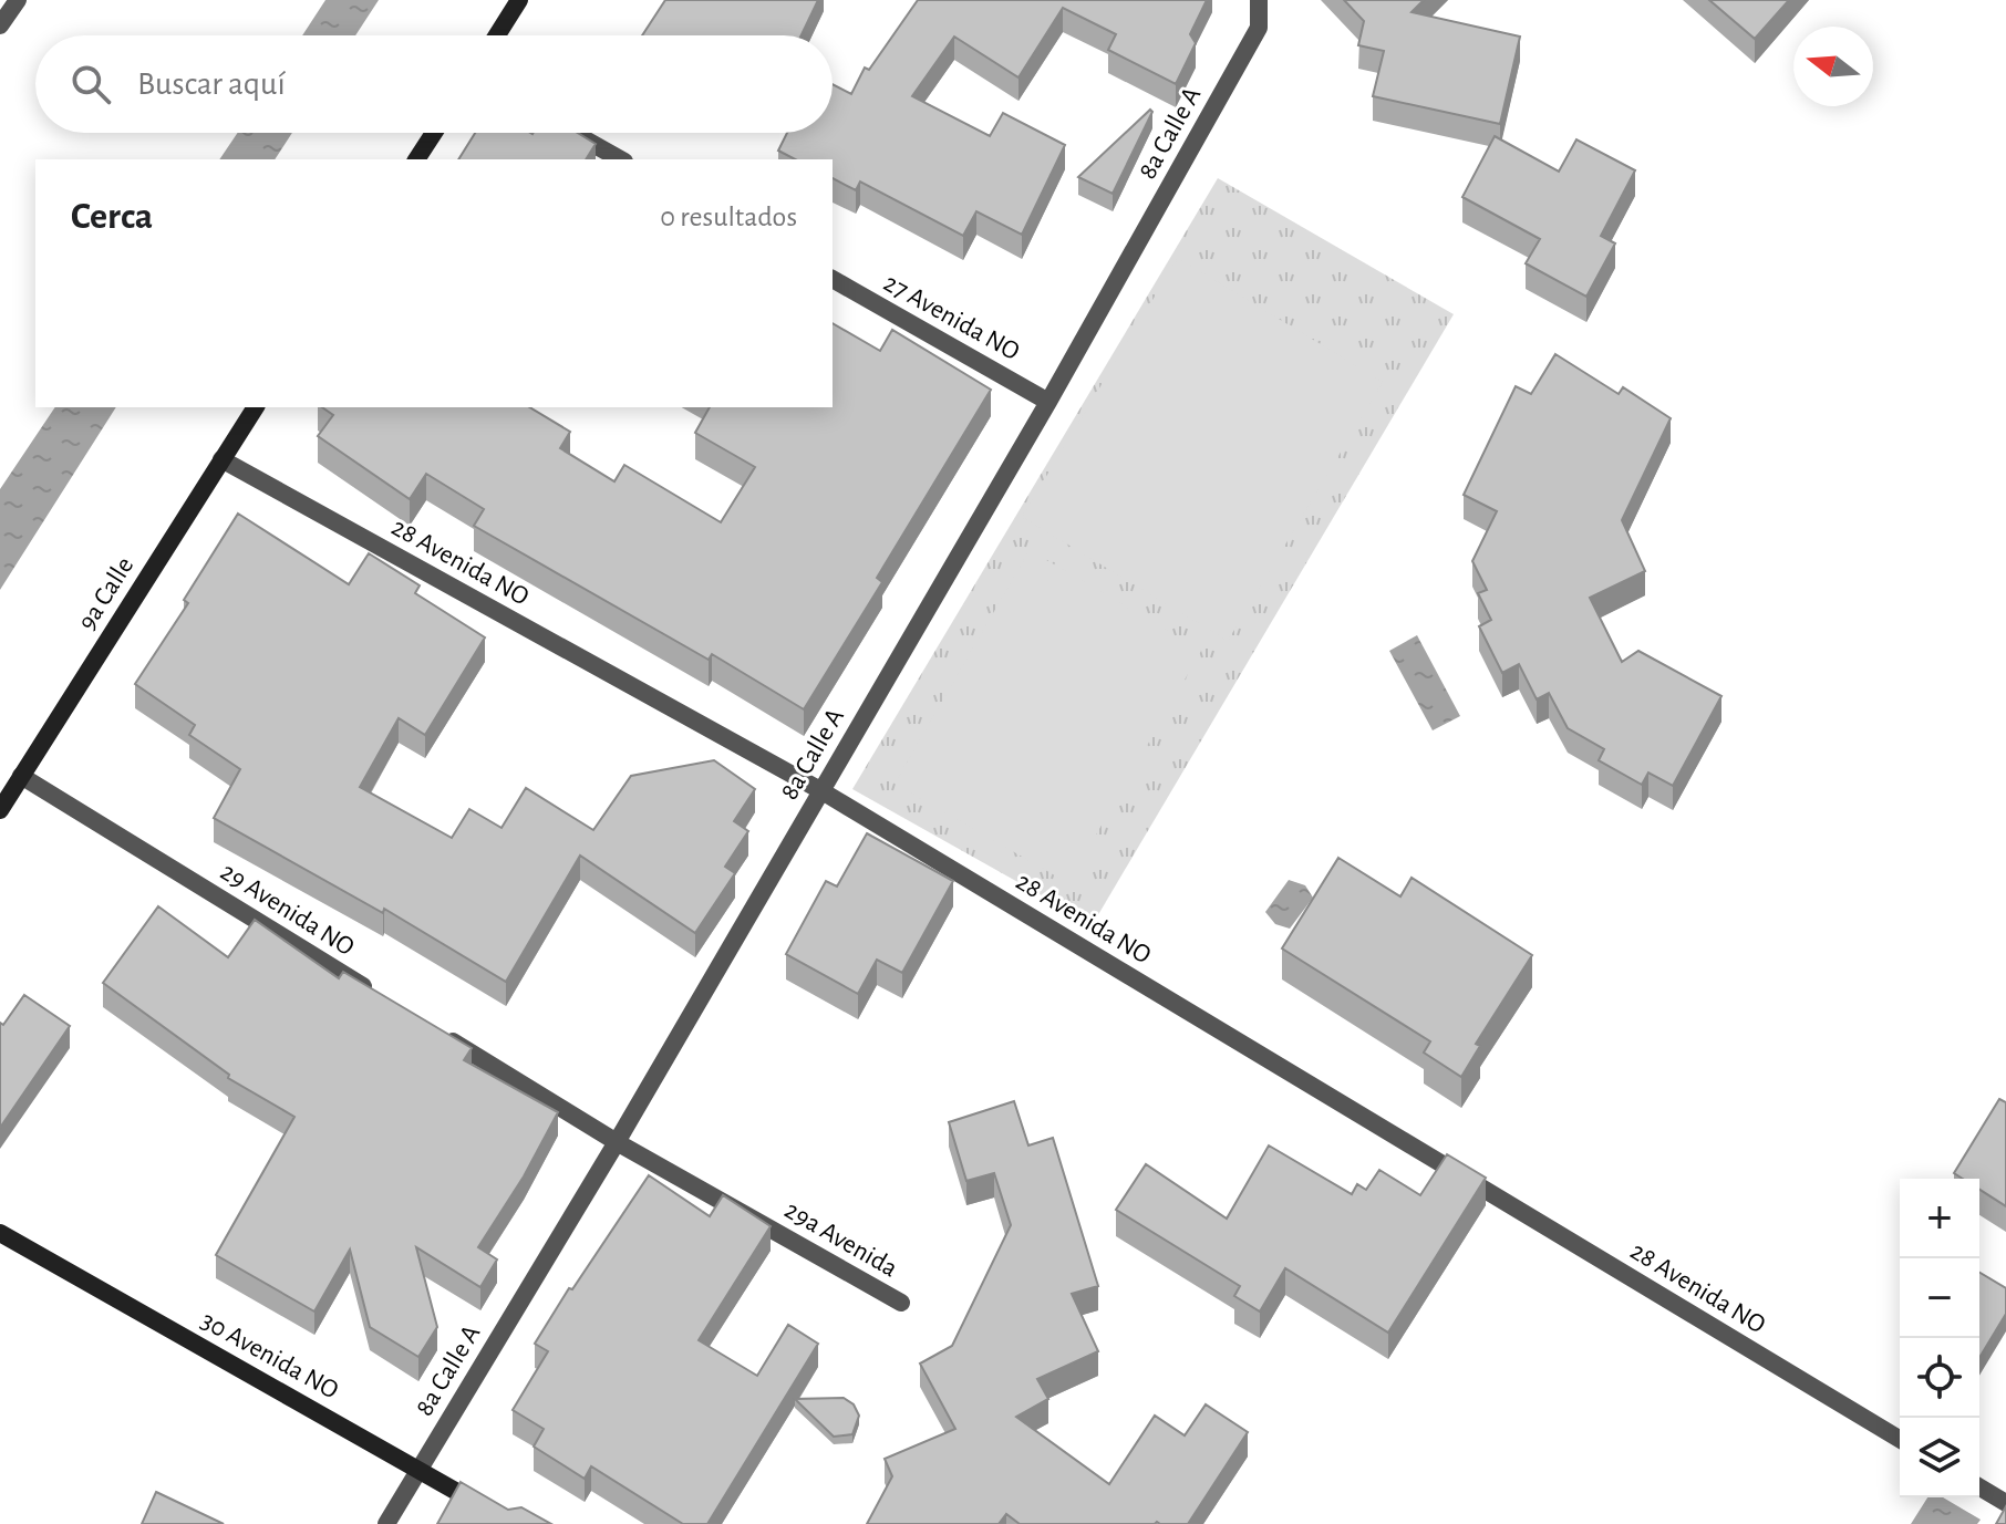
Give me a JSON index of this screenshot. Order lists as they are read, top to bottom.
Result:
{
  "streets": {
    "street": [
      "8a Calle A",
      "27 Avenida NO",
      "28 Avenida NO",
      "9a Calle",
      "29 Avenida NO",
      "29a Avenida",
      "30 Avenida NO"
    ]
  },
  "crossings": [
    ["8a Calle A", "27 Avenida NO"],
    ["8a Calle A", "28 Avenida NO"],
    ["8a Calle A", "29a Avenida"],
    ["8a Calle A", "30 Avenida NO"],
    ["28 Avenida NO", "9a Calle"],
    ["9a Calle", "29 Avenida NO"]
  ],
  "north": "left",
  "page": {
    "search": "Buscar aquí",
    "heading": ["Cerca", "0 resultados"],
    "map_buttons": ["+", "−"]
  }
}
